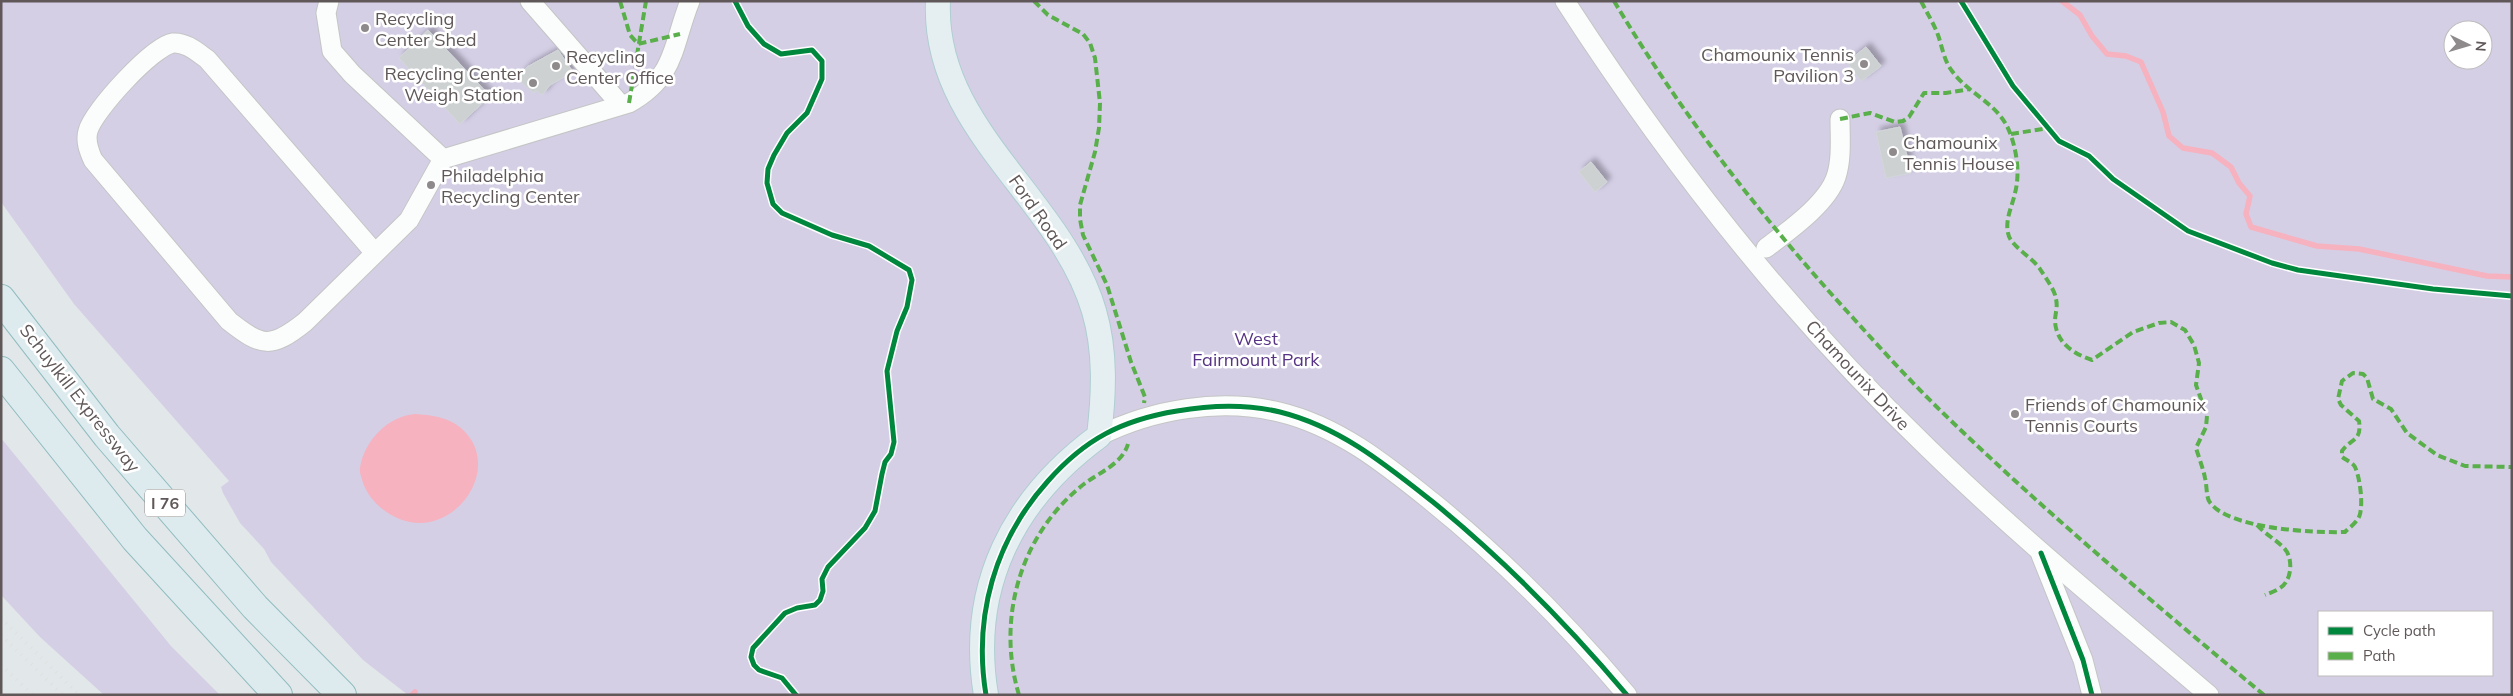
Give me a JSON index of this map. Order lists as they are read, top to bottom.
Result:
{
  "streets": {
    "highway": ["Schuylkill Expressway", "I 76"],
    "main road": ["Ford Road"],
    "street": ["Chamounix Drive"]
  },
  "parks": ["West Fairmount Park"],
  "places": [
    "Recycling Center Shed",
    "Chamounix Tennis Pavilion 3",
    "Recycling Center Office",
    "Recycling Center Weigh Station",
    "Chamounix Tennis House",
    "Philadelphia Recycling Center",
    "Friends of Chamounix Tennis Courts"
  ],
  "legend": ["Cycle path", "Path"],
  "north": "right"
}
